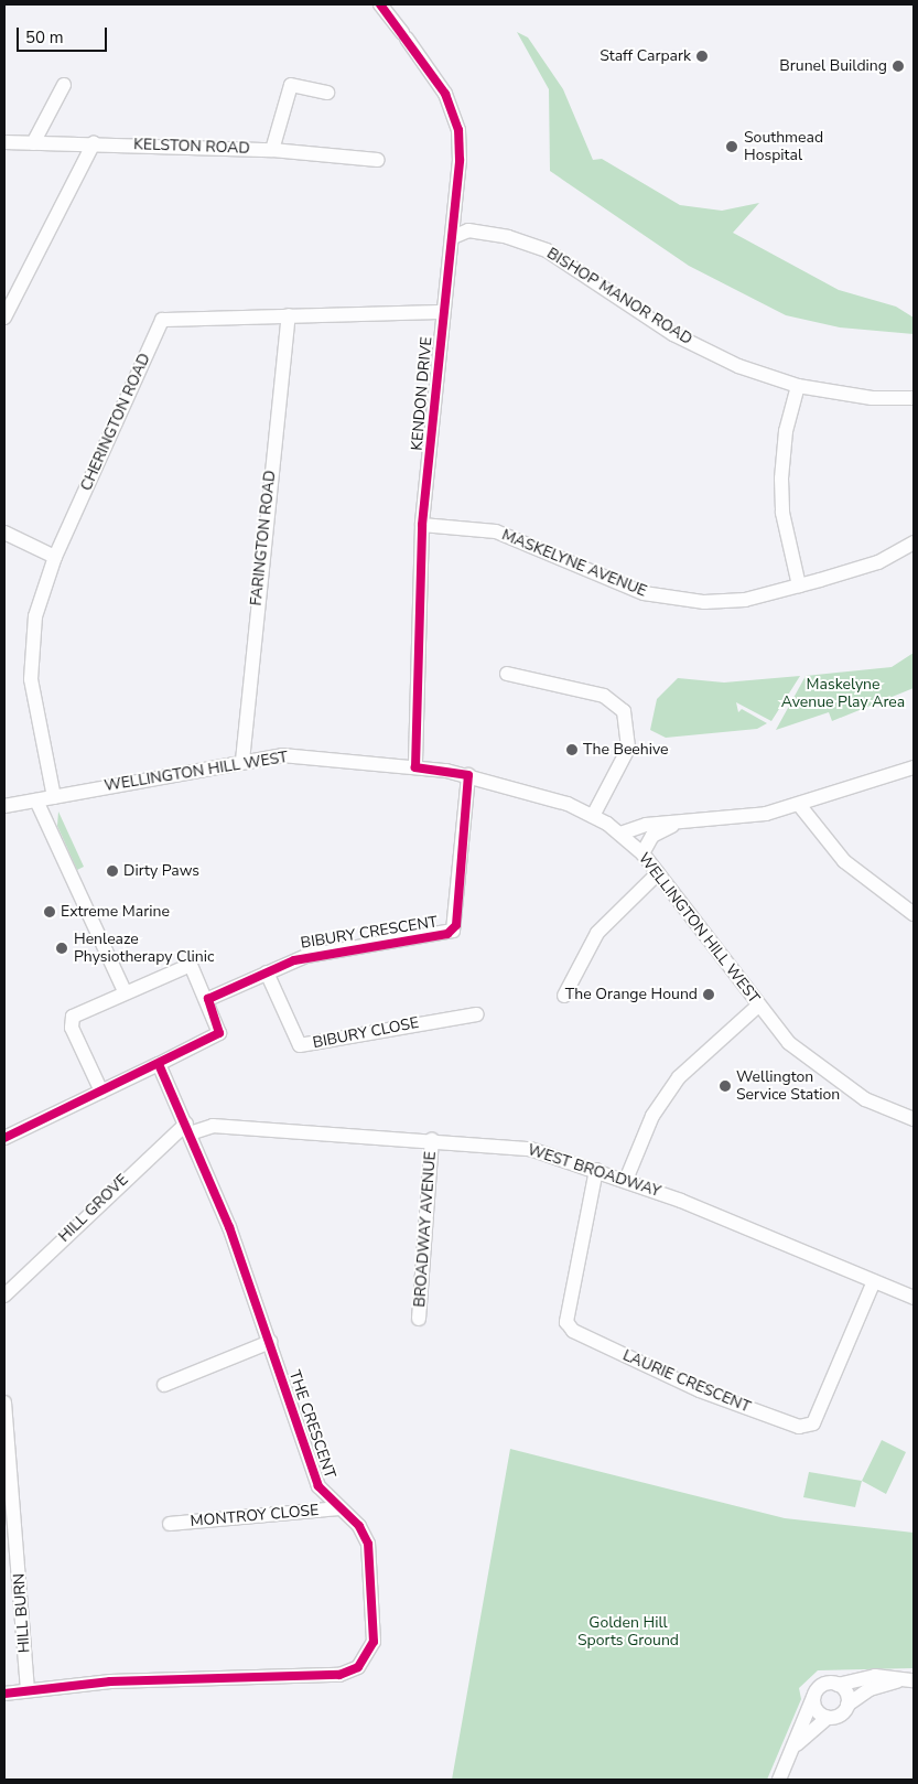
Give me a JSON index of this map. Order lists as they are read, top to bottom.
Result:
{
  "streets": {
    "street": [
      "KELSTON ROAD",
      "BISHOP MANOR ROAD",
      "KENDON DRIVE",
      "CHERINGTON ROAD",
      "FARINGTON ROAD",
      "MASKELYNE AVENUE",
      "WELLINGTON HILL WEST",
      "BIBURY CRESCENT",
      "BIBURY CLOSE",
      "WEST BROADWAY",
      "HILL GROVE",
      "BROADWAY AVENUE",
      "LAURIE CRESCENT",
      "THE CRESCENT",
      "MONTROY CLOSE",
      "HILL BURN"
    ]
  },
  "crossings": [
    ["BISHOP MANOR ROAD", "KENDON DRIVE"],
    ["KENDON DRIVE", "CHERINGTON ROAD"],
    ["KENDON DRIVE", "MASKELYNE AVENUE"],
    ["KENDON DRIVE", "WELLINGTON HILL WEST"],
    ["CHERINGTON ROAD", "FARINGTON ROAD"],
    ["CHERINGTON ROAD", "WELLINGTON HILL WEST"],
    ["FARINGTON ROAD", "WELLINGTON HILL WEST"],
    ["WELLINGTON HILL WEST", "BIBURY CRESCENT"],
    ["BIBURY CRESCENT", "BIBURY CLOSE"],
    ["WEST BROADWAY", "HILL GROVE"],
    ["WEST BROADWAY", "BROADWAY AVENUE"],
    ["WEST BROADWAY", "LAURIE CRESCENT"],
    ["WEST BROADWAY", "THE CRESCENT"],
    ["HILL GROVE", "THE CRESCENT"],
    ["THE CRESCENT", "MONTROY CLOSE"],
    ["THE CRESCENT", "HILL BURN"]
  ],
  "parks": ["Maskelyne Avenue Play Area", "Golden Hill Sports Ground"],
  "places": [
    "Staff Carpark",
    "Brunel Building",
    "Southmead Hospital",
    "The Beehive",
    "Dirty Paws",
    "Extreme Marine",
    "Henleaze Physiotherapy Clinic",
    "The Orange Hound",
    "Wellington Service Station"
  ],
  "scale_bar": "50 m"
}
